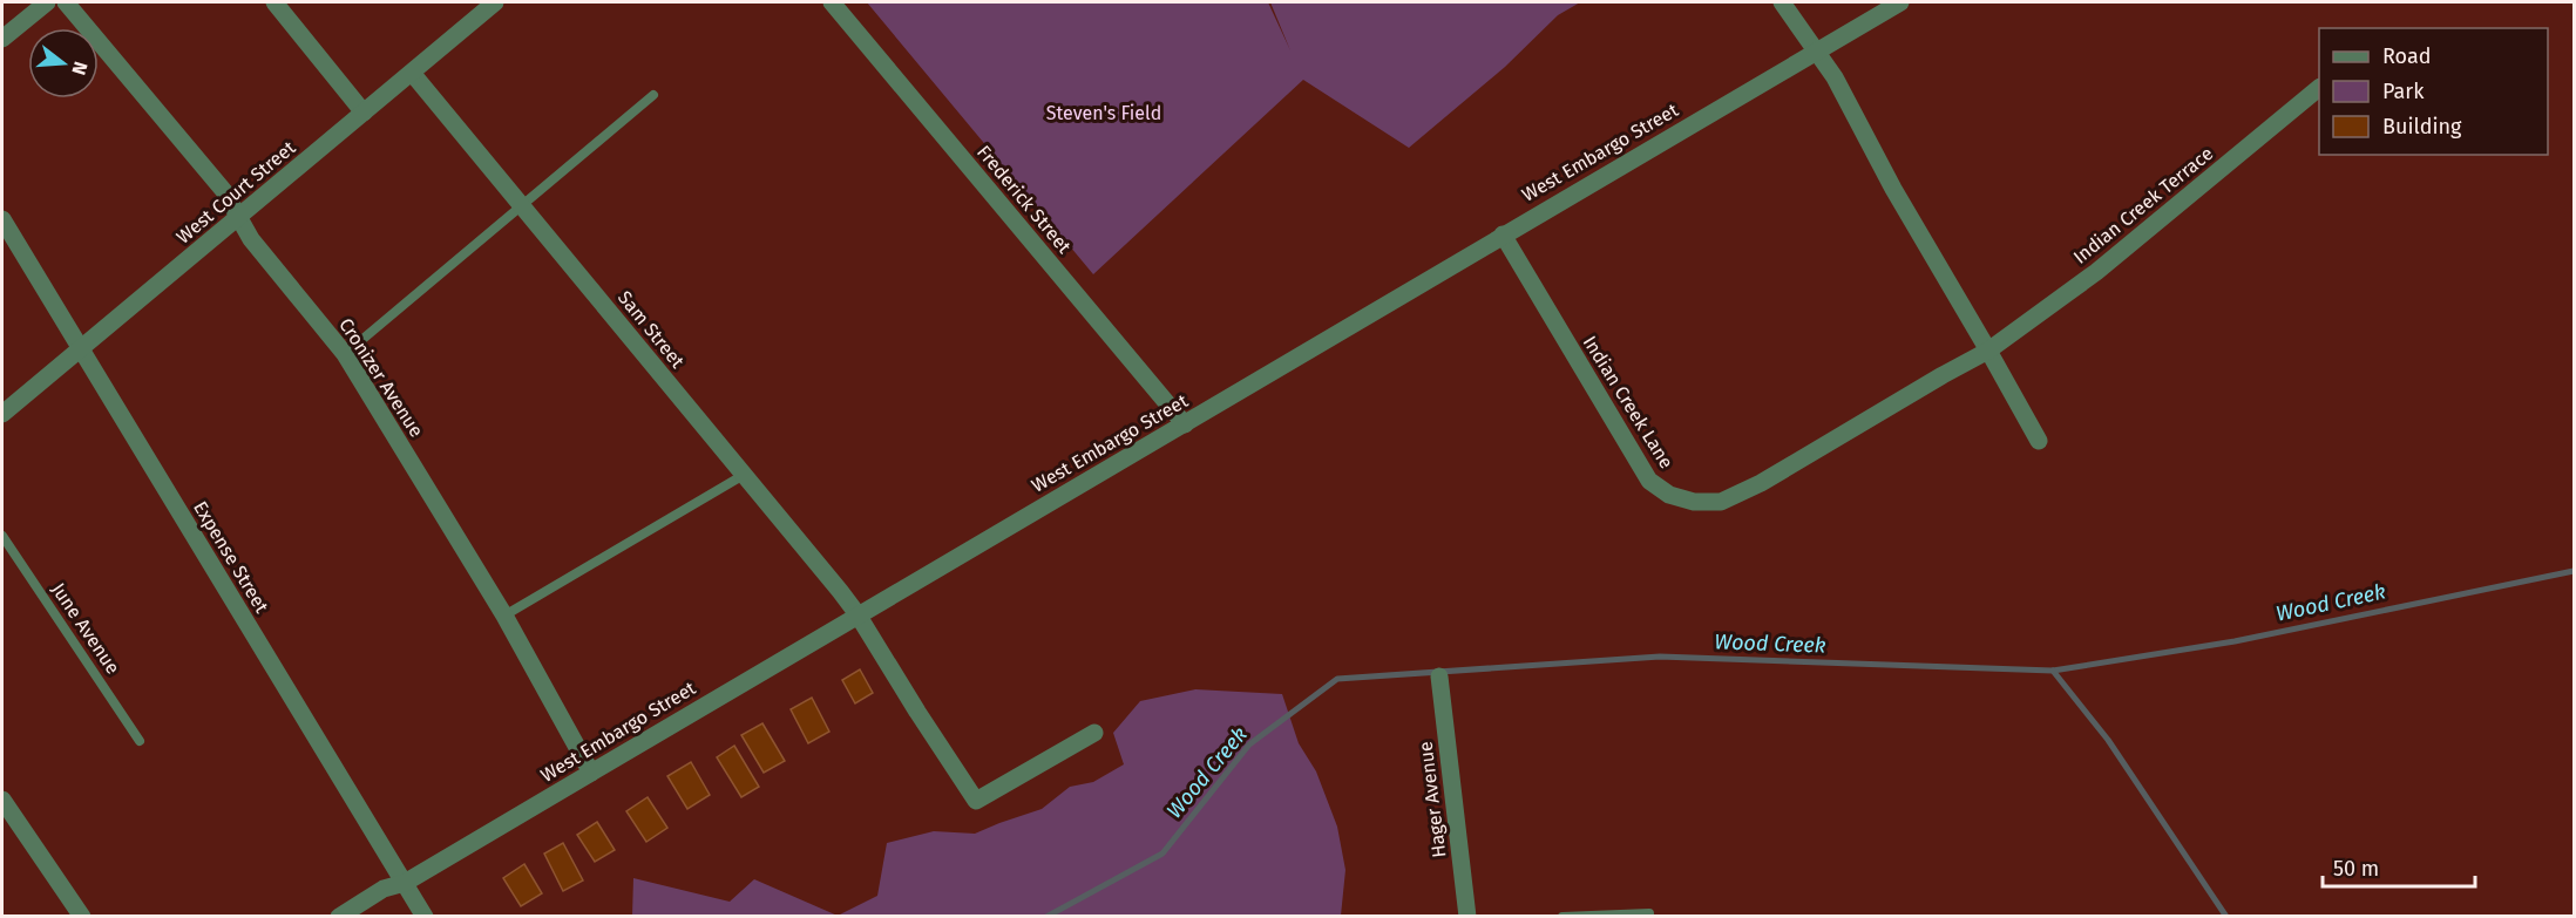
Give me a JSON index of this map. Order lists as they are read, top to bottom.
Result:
{
  "streets": {
    "street": [
      "West Embargo Street",
      "West Court Street",
      "Frederick Street",
      "Indian Creek Terrace",
      "Sam Street",
      "Cronizer Avenue",
      "Indian Creek Lane",
      "Expense Street",
      "Hager Avenue"
    ],
    "lane": ["June Avenue"]
  },
  "crossings": [
    ["West Embargo Street", "Frederick Street"],
    ["West Embargo Street", "Sam Street"],
    ["West Embargo Street", "Cronizer Avenue"],
    ["West Embargo Street", "Indian Creek Lane"],
    ["West Embargo Street", "Expense Street"],
    ["West Court Street", "Sam Street"],
    ["West Court Street", "Cronizer Avenue"],
    ["West Court Street", "Expense Street"],
    ["Indian Creek Terrace", "Indian Creek Lane"]
  ],
  "water": ["Wood Creek"],
  "parks": ["Steven's Field"],
  "legend": ["Road", "Park", "Building"],
  "scale_bar": "50 m",
  "north": "right"
}
